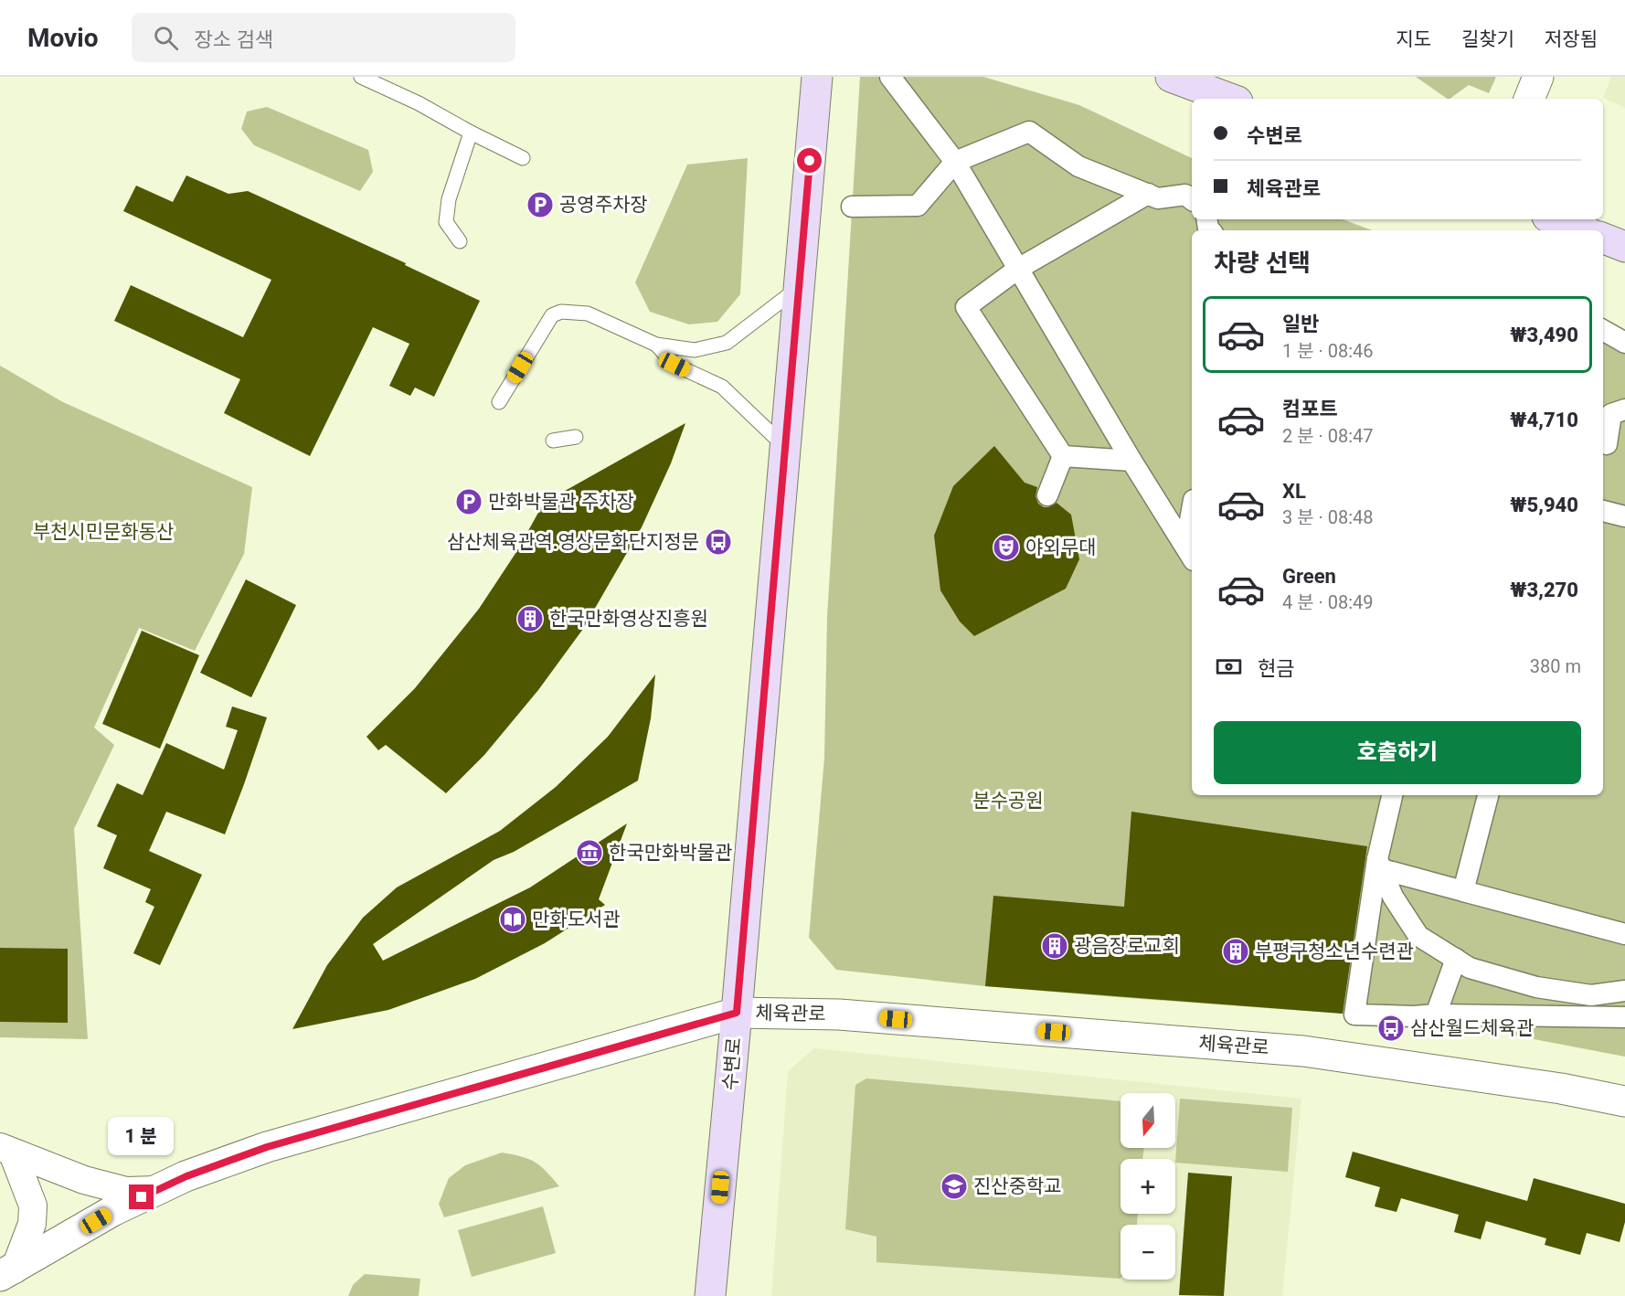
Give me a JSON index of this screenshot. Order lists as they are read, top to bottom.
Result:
{
  "streets": {
    "main road": ["수변로"],
    "street": ["체육관로"]
  },
  "crossings": [
    ["체육관로", "수변로"]
  ],
  "parks": ["부천시민문화동산", "분수공원"],
  "places": {
    "parking": ["공영주차장", "만화박물관 주차장"],
    "bus stop": ["삼산체육관역.영상문화단지정문", "삼산월드체육관"],
    "theatre": ["야외무대"],
    "building": ["한국만화영상진흥원", "광음장로교회", "부평구청소년수련관"],
    "museum": ["한국만화박물관"],
    "library": ["만화도서관"],
    "school or university": ["진산중학교"]
  },
  "north": "bottom",
  "page": {
    "header": "Movio",
    "search": "장소 검색",
    "nav": ["지도", "길찾기", "저장됨"],
    "banner": ["수변로", "체육관로"],
    "heading": "차량 선택",
    "list": [
      {
        "name": "일반",
        "note": "1 분 · 08:46",
        "value": "₩3,490"
      },
      {
        "name": "컴포트",
        "note": "2 분 · 08:47",
        "value": "₩4,710"
      },
      {
        "name": "XL",
        "note": "3 분 · 08:48",
        "value": "₩5,940"
      },
      {
        "name": "Green",
        "note": "4 분 · 08:49",
        "value": "₩3,270"
      }
    ],
    "pay": ["현금", "380 m"],
    "buttons": "호출하기",
    "map_buttons": ["+", "−"],
    "bubble": "1 분"
  }
}
